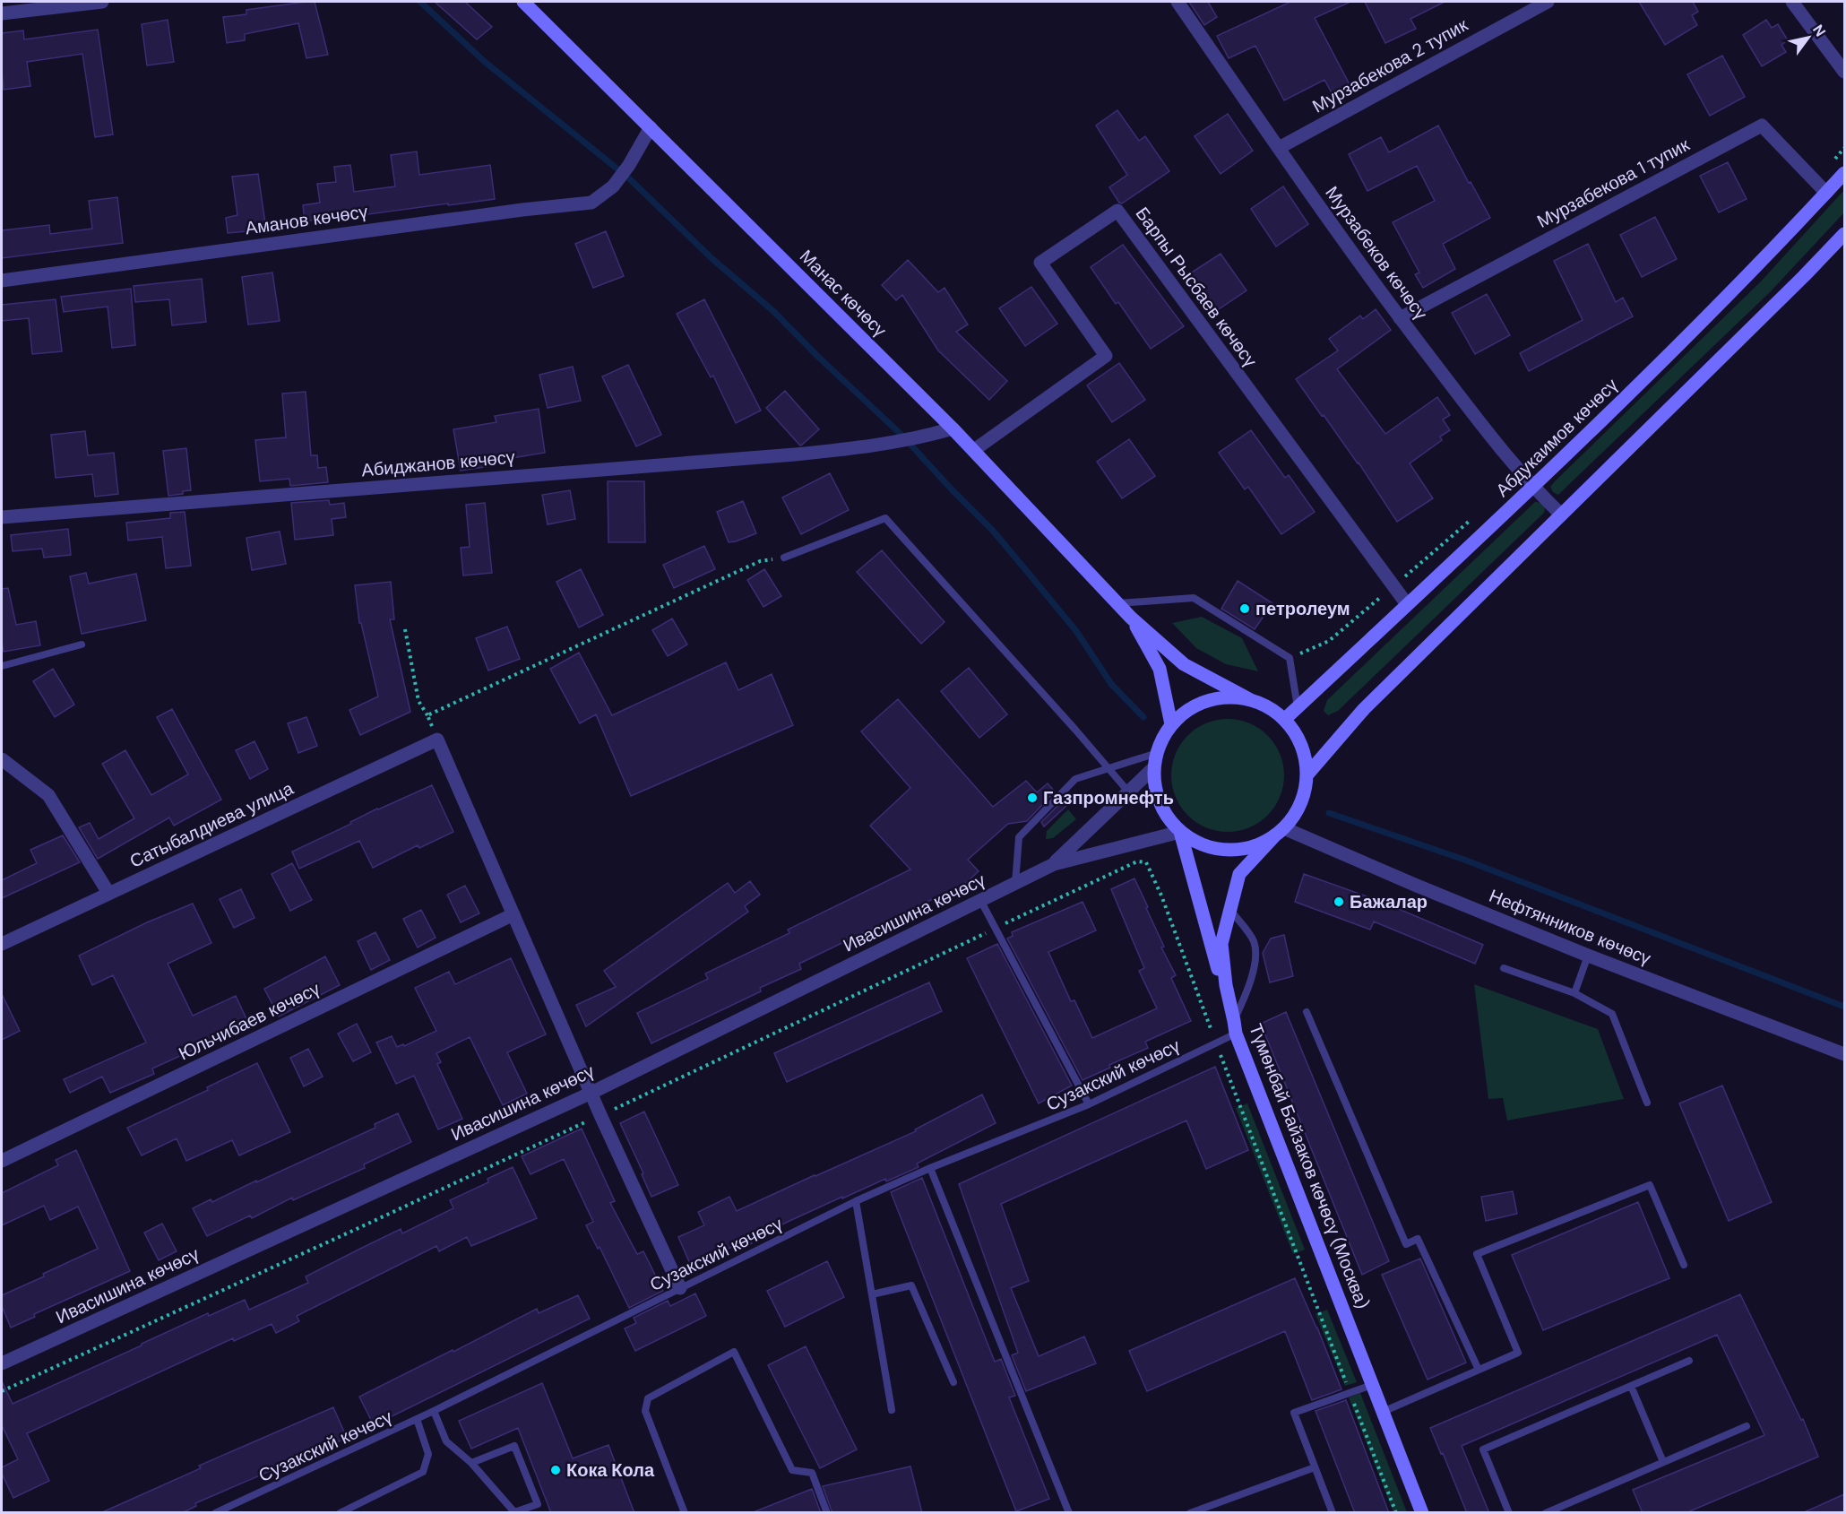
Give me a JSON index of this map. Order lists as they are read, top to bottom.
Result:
{
  "streets": {
    "main road": ["Манас көчөсү", "Абдукаимов көчөсү", "Түмөнбай Байзаков көчөсү (Москва)"],
    "street": [
      "Мурзабекова 2 тупик",
      "Мурзабекова 1 тупик",
      "Аманов көчөсү",
      "Мурзабеков көчөсү",
      "Барпы Рысбаев көчөсү",
      "Абиджанов көчөсү",
      "Сатыбалдиева улица",
      "Ивасишина көчөсү",
      "Нефтянников көчөсү",
      "Юльчибаев көчөсү"
    ],
    "lane": ["Сузакский көчөсү"]
  },
  "crossings": [
    ["Мурзабекова 2 тупик", "Мурзабеков көчөсү"],
    ["Мурзабекова 1 тупик", "Мурзабеков көчөсү"],
    ["Мурзабекова 1 тупик", "Абдукаимов көчөсү"],
    ["Аманов көчөсү", "Манас көчөсү"],
    ["Мурзабеков көчөсү", "Абдукаимов көчөсү"],
    ["Барпы Рысбаев көчөсү", "Манас көчөсү"],
    ["Барпы Рысбаев көчөсү", "Абдукаимов көчөсү"],
    ["Манас көчөсү", "Абиджанов көчөсү"],
    ["Абдукаимов көчөсү", "Нефтянников көчөсү"],
    ["Абдукаимов көчөсү", "Түмөнбай Байзаков көчөсү (Москва)"],
    ["Нефтянников көчөсү", "Түмөнбай Байзаков көчөсү (Москва)"],
    ["Сузакский көчөсү", "Түмөнбай Байзаков көчөсү (Москва)"]
  ],
  "places": [
    "петролеум",
    "Газпромнефть",
    "Бажалар",
    "Кока Кола"
  ],
  "north": "top right"
}
